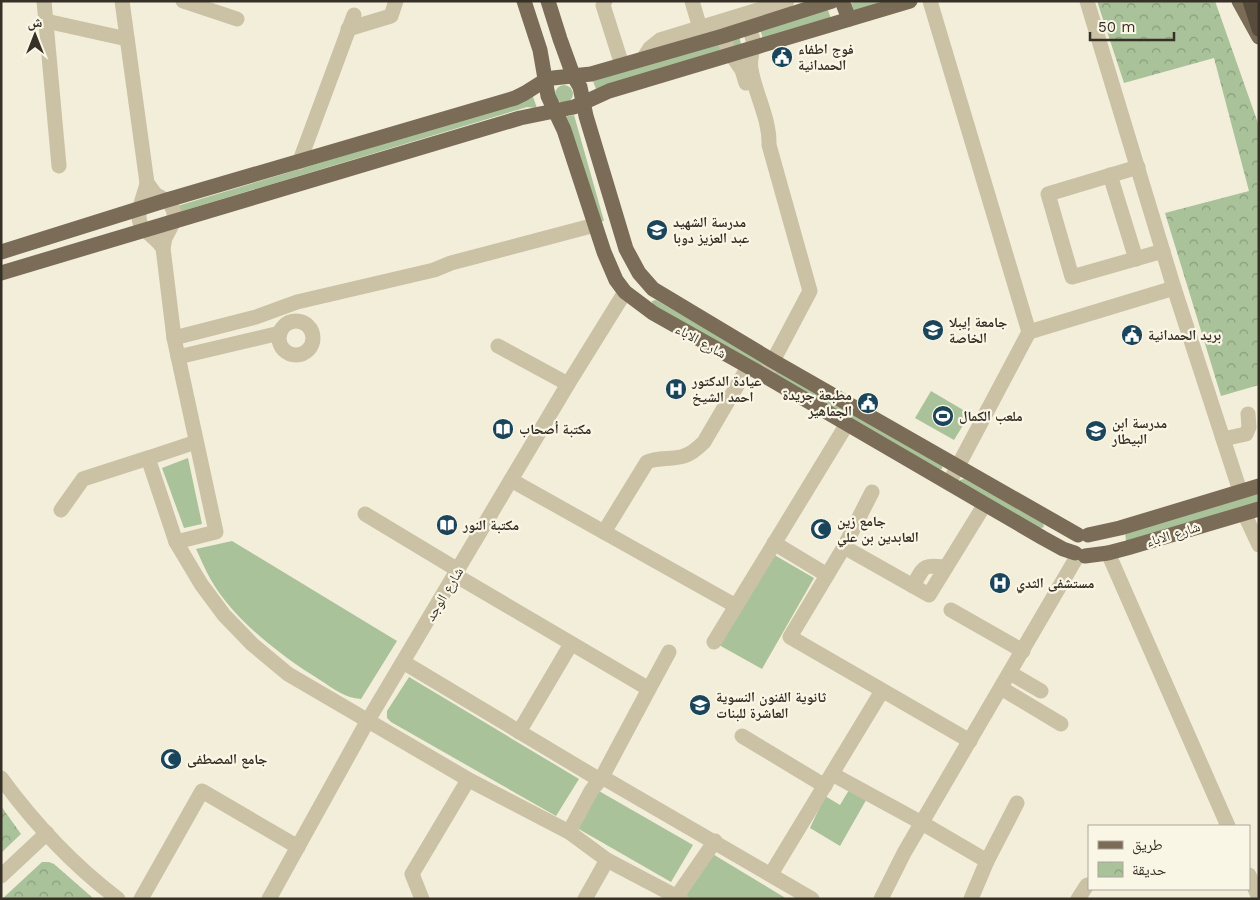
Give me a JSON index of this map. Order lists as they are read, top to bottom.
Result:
{
  "streets": {
    "main road": ["شارع الاباء"],
    "street": ["شارع الوجد"]
  },
  "crossings": [
    ["شارع الاباء", "شارع الوجد"]
  ],
  "places": {
    "public building": ["فوج اطفاء الحمدانية", "بريد الحمدانية", "مطبعة جريدة الجماهير"],
    "school or university": [
      "مدرسة الشهيد عبد العزيز دوبا",
      "جامعة إيبلا الخاصة",
      "مدرسة ابن البيطار",
      "ثانوية الفنون النسوية العاشرة للبنات"
    ],
    "hospital": ["عيادة الدكتور احمد الشيخ", "مستشفى الثدي"],
    "sports": ["ملعب الكمال"],
    "library": ["مكتبة أصحاب", "مكتبة النور"],
    "mosque": ["جامع زين العابدين بن علي", "جامع المصطفى"]
  },
  "legend": ["طريق", "حديقة"],
  "scale_bar": "50 m",
  "north": "top"
}
